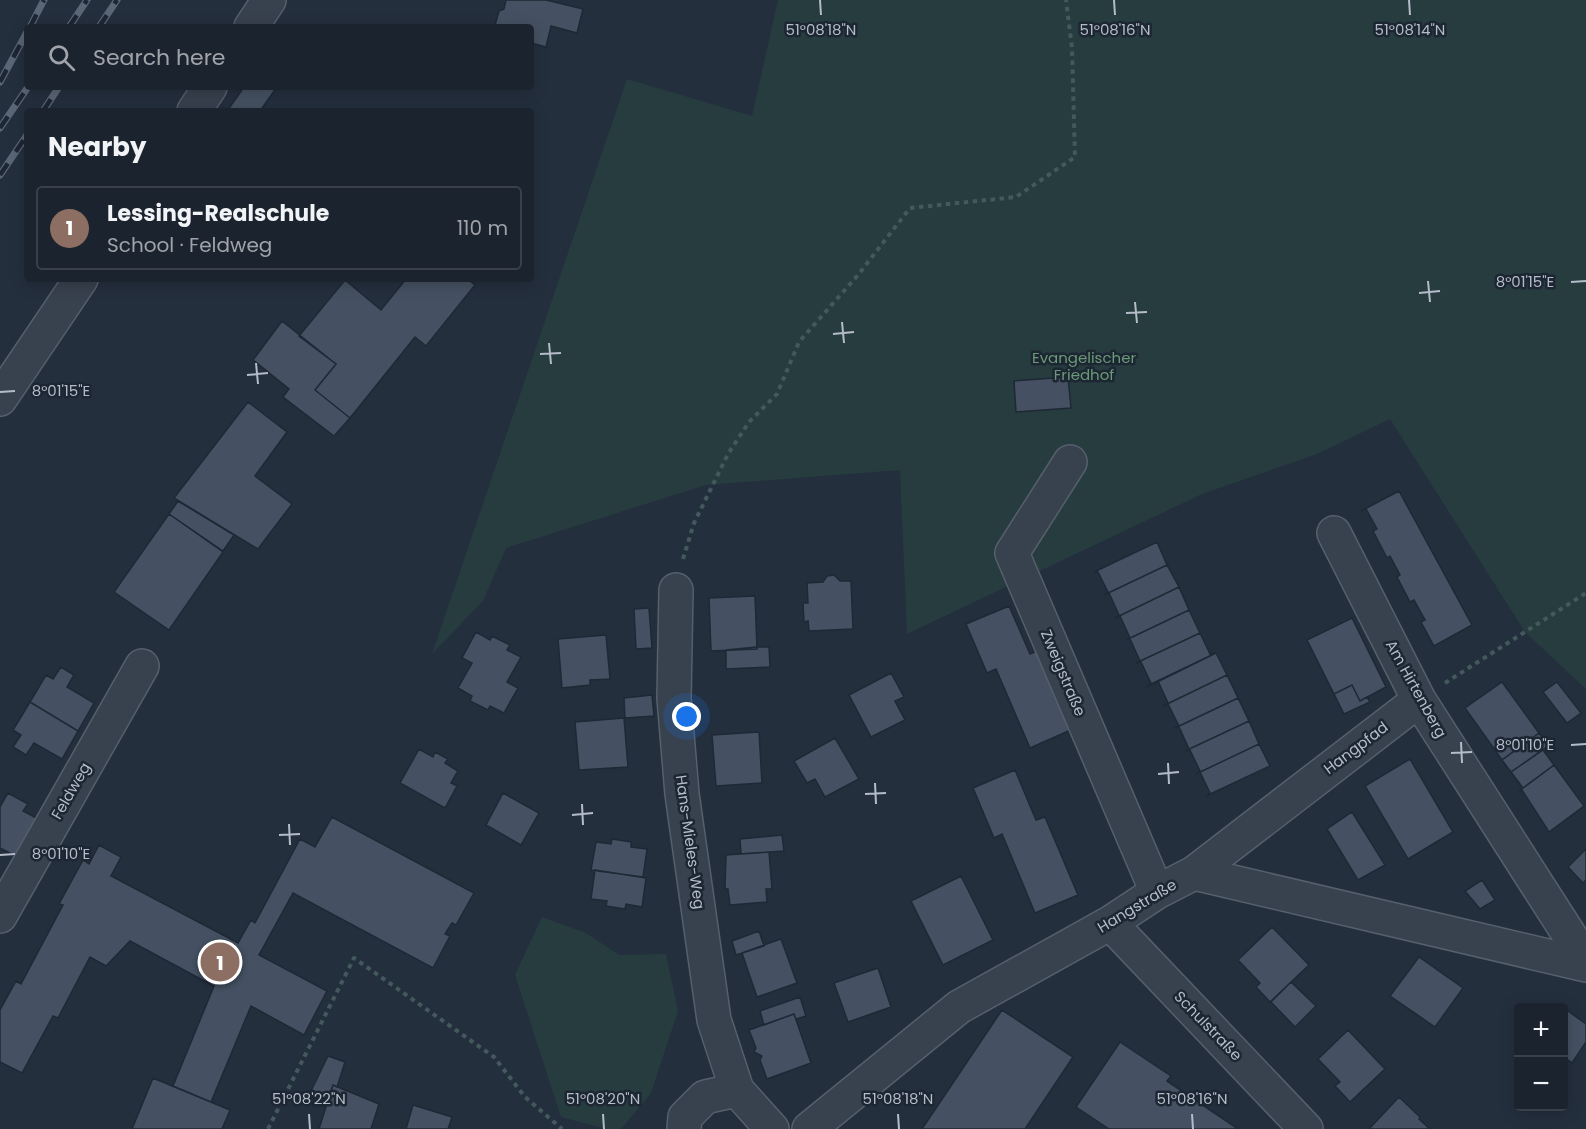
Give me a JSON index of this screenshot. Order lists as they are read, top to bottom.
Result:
{
  "streets": {
    "street": [
      "Zweigstraße",
      "Am Hirtenberg",
      "Hangpfad",
      "Feldweg",
      "Hans-Mieles-Weg",
      "Hangstraße",
      "Schulstraße"
    ]
  },
  "crossings": [
    ["Zweigstraße", "Hangstraße"],
    ["Am Hirtenberg", "Hangpfad"],
    ["Am Hirtenberg", "Hangstraße"],
    ["Hangpfad", "Hangstraße"],
    ["Hangstraße", "Schulstraße"]
  ],
  "parks": ["Evangelischer Friedhof"],
  "page": {
    "search": "Search here",
    "heading": "Nearby",
    "list": [
      {
        "mark": "1",
        "name": "Lessing-Realschule",
        "note": "School · Feldweg",
        "value": "110 m"
      }
    ],
    "pins": "1",
    "map_buttons": ["+", "−"]
  },
  "coordinates": [
    "51°08'18\"N",
    "51°08'16\"N",
    "51°08'14\"N",
    "8°01'15\"E",
    "8°01'10\"E",
    "51°08'22\"N",
    "51°08'20\"N"
  ]
}
